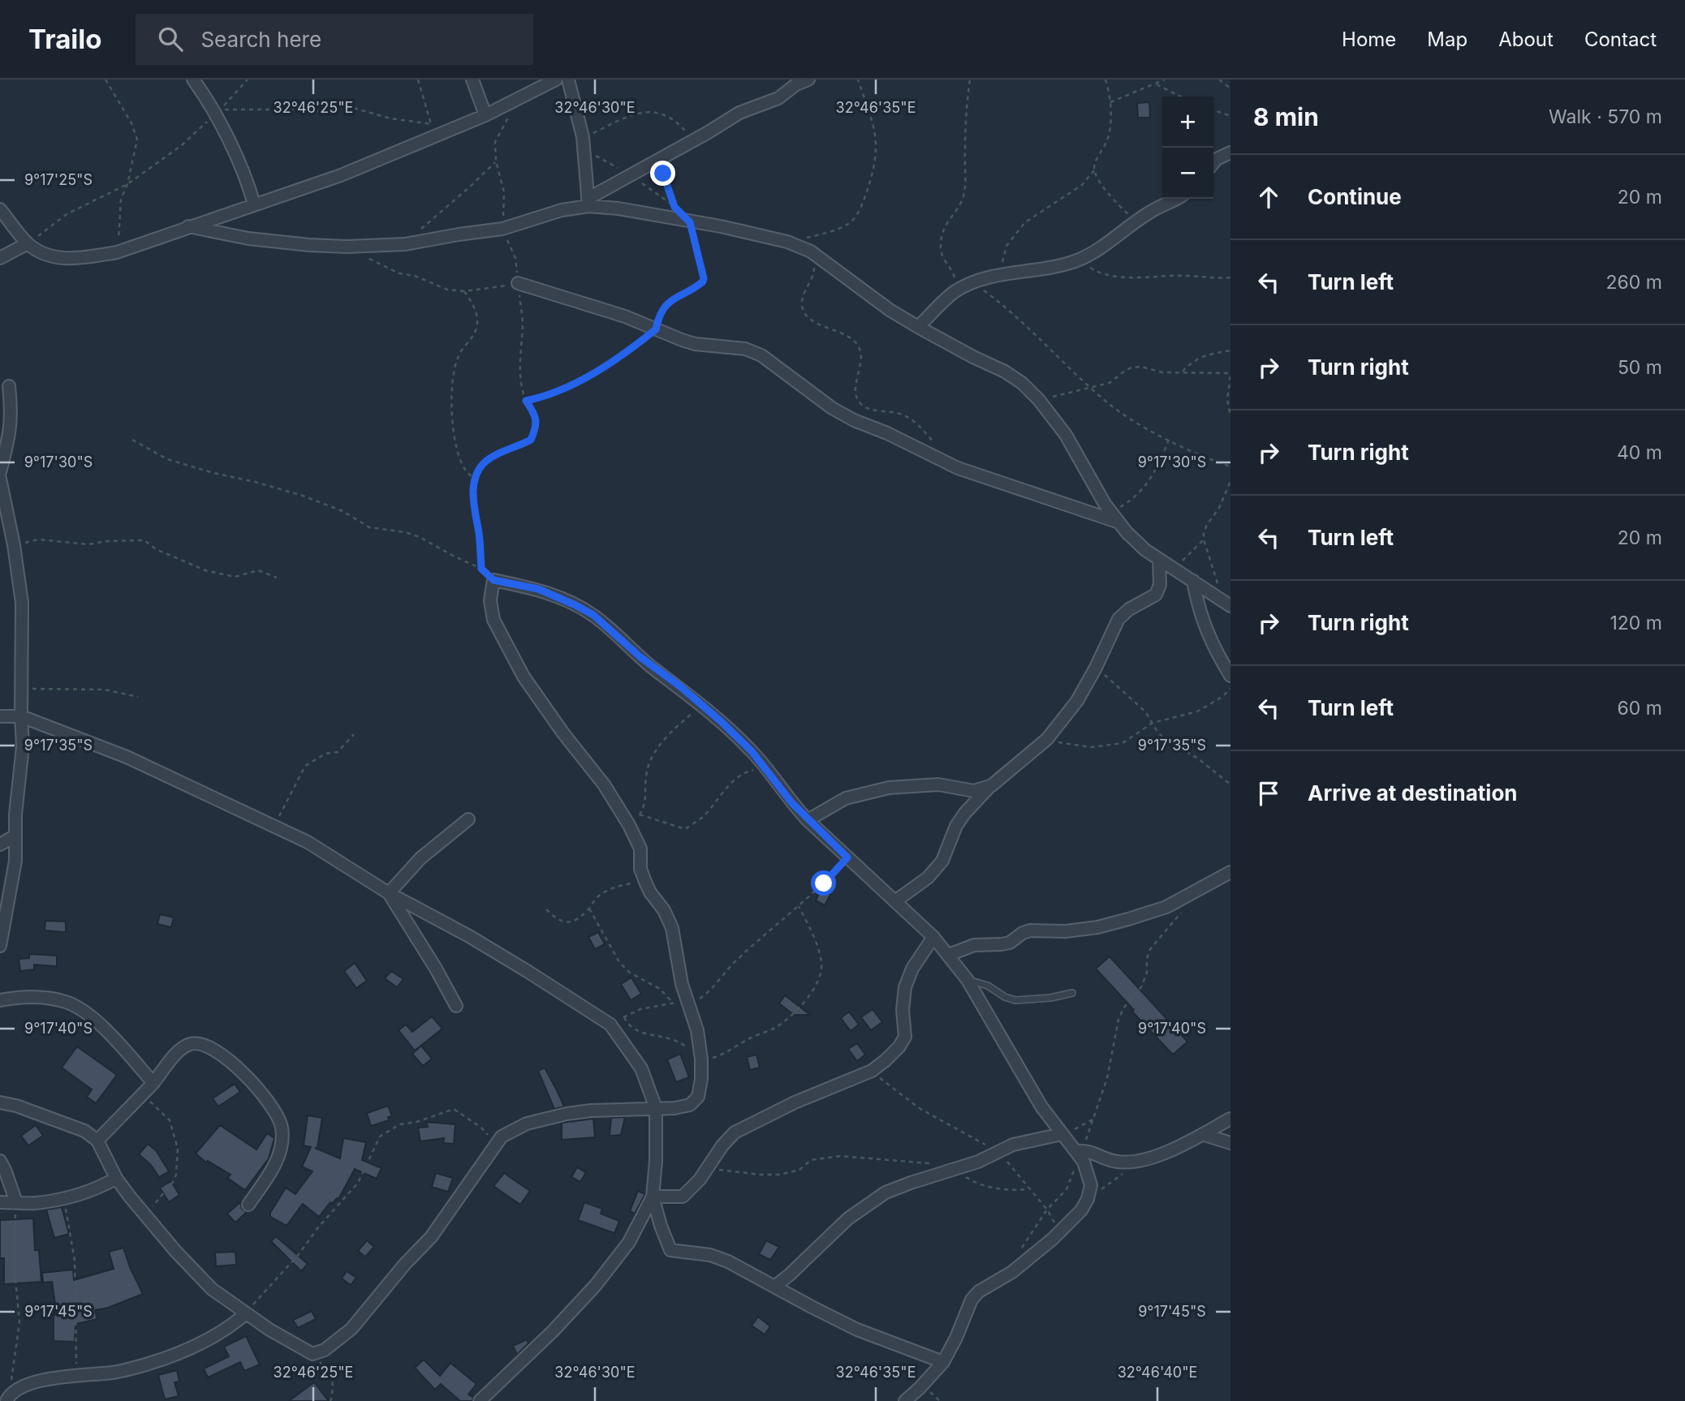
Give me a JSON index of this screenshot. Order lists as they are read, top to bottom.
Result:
{
  "page": {
    "header": "Trailo",
    "search": "Search here",
    "nav": [
      "Home",
      "Map",
      "About",
      "Contact"
    ],
    "heading": ["8 min", "Walk · 570 m"],
    "map_buttons": ["+", "−"],
    "list": [
      ["Continue", "20 m"],
      ["Turn left", "260 m"],
      ["Turn right", "50 m"],
      ["Turn right", "40 m"],
      ["Turn left", "20 m"],
      ["Turn right", "120 m"],
      ["Turn left", "60 m"],
      "Arrive at destination"
    ]
  },
  "coordinates": [
    "32°46'25\"E",
    "32°46'30\"E",
    "32°46'35\"E",
    "9°17'25\"S",
    "9°17'30\"S",
    "9°17'35\"S",
    "9°17'40\"S",
    "9°17'45\"S",
    "32°46'40\"E"
  ]
}
